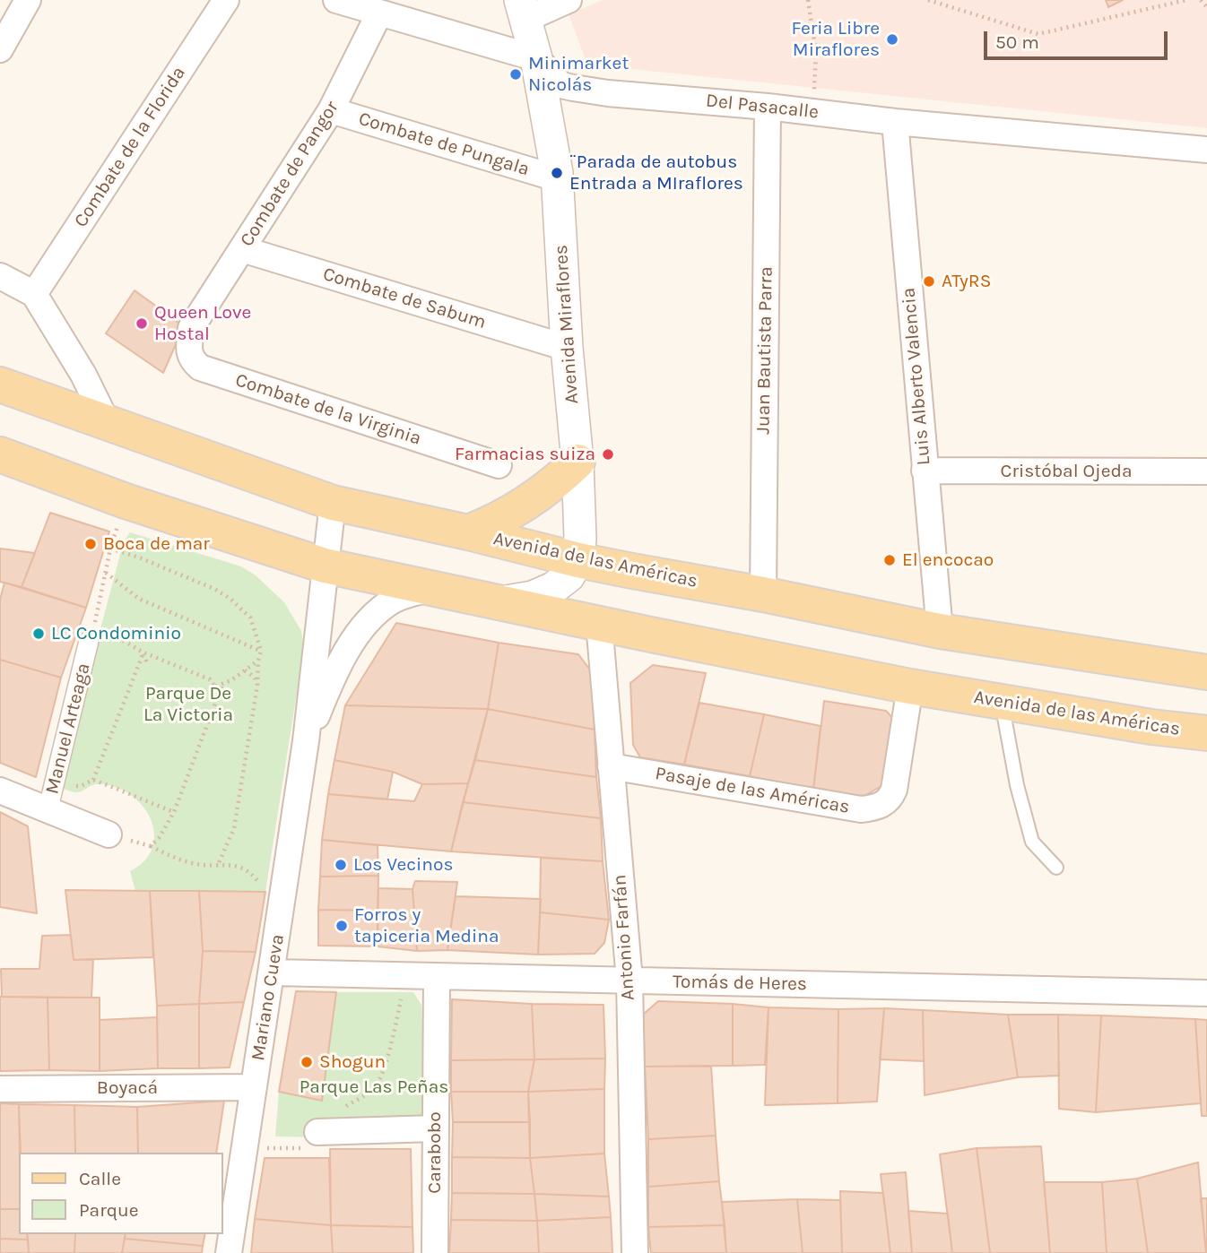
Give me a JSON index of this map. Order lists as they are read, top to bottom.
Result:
{
  "streets": {
    "main road": ["Avenida de las Américas"],
    "street": [
      "Del Pasacalle",
      "Combate de Pungala",
      "Combate de la Florida",
      "Combate de Pangor",
      "Combate de Sabum",
      "Avenida Miraflores",
      "Juan Bautista Parra",
      "Luis Alberto Valencia",
      "Combate de la Virginia",
      "Cristóbal Ojeda",
      "Manuel Arteaga",
      "Pasaje de las Américas",
      "Antonio Farfán",
      "Tomás de Heres",
      "Mariano Cueva",
      "Boyacá",
      "Carabobo"
    ]
  },
  "crossings": [
    ["Del Pasacalle", "Avenida Miraflores"],
    ["Del Pasacalle", "Juan Bautista Parra"],
    ["Del Pasacalle", "Luis Alberto Valencia"],
    ["Combate de Pungala", "Combate de Pangor"],
    ["Combate de Pungala", "Avenida Miraflores"],
    ["Combate de Pangor", "Combate de Sabum"],
    ["Combate de Pangor", "Combate de la Virginia"],
    ["Combate de Sabum", "Avenida Miraflores"],
    ["Avenida Miraflores", "Avenida de las Américas"],
    ["Juan Bautista Parra", "Avenida de las Américas"],
    ["Luis Alberto Valencia", "Cristóbal Ojeda"],
    ["Luis Alberto Valencia", "Avenida de las Américas"],
    ["Avenida de las Américas", "Manuel Arteaga"],
    ["Avenida de las Américas", "Pasaje de las Américas"],
    ["Avenida de las Américas", "Antonio Farfán"],
    ["Avenida de las Américas", "Mariano Cueva"],
    ["Pasaje de las Américas", "Antonio Farfán"],
    ["Antonio Farfán", "Tomás de Heres"],
    ["Tomás de Heres", "Mariano Cueva"],
    ["Tomás de Heres", "Carabobo"],
    ["Mariano Cueva", "Boyacá"]
  ],
  "parks": ["Parque De La Victoria", "Parque Las Peñas"],
  "places": [
    "Feria Libre Miraflores",
    "Minimarket Nicolás",
    "¨Parada de autobus Entrada a MIraflores",
    "ATyRS",
    "Queen Love Hostal",
    "Farmacias suiza",
    "Boca de mar",
    "El encocao",
    "LC Condominio",
    "Los Vecinos",
    "Forros y tapiceria Medina",
    "Shogun"
  ],
  "legend": ["Calle", "Parque"],
  "scale_bar": "50 m"
}
